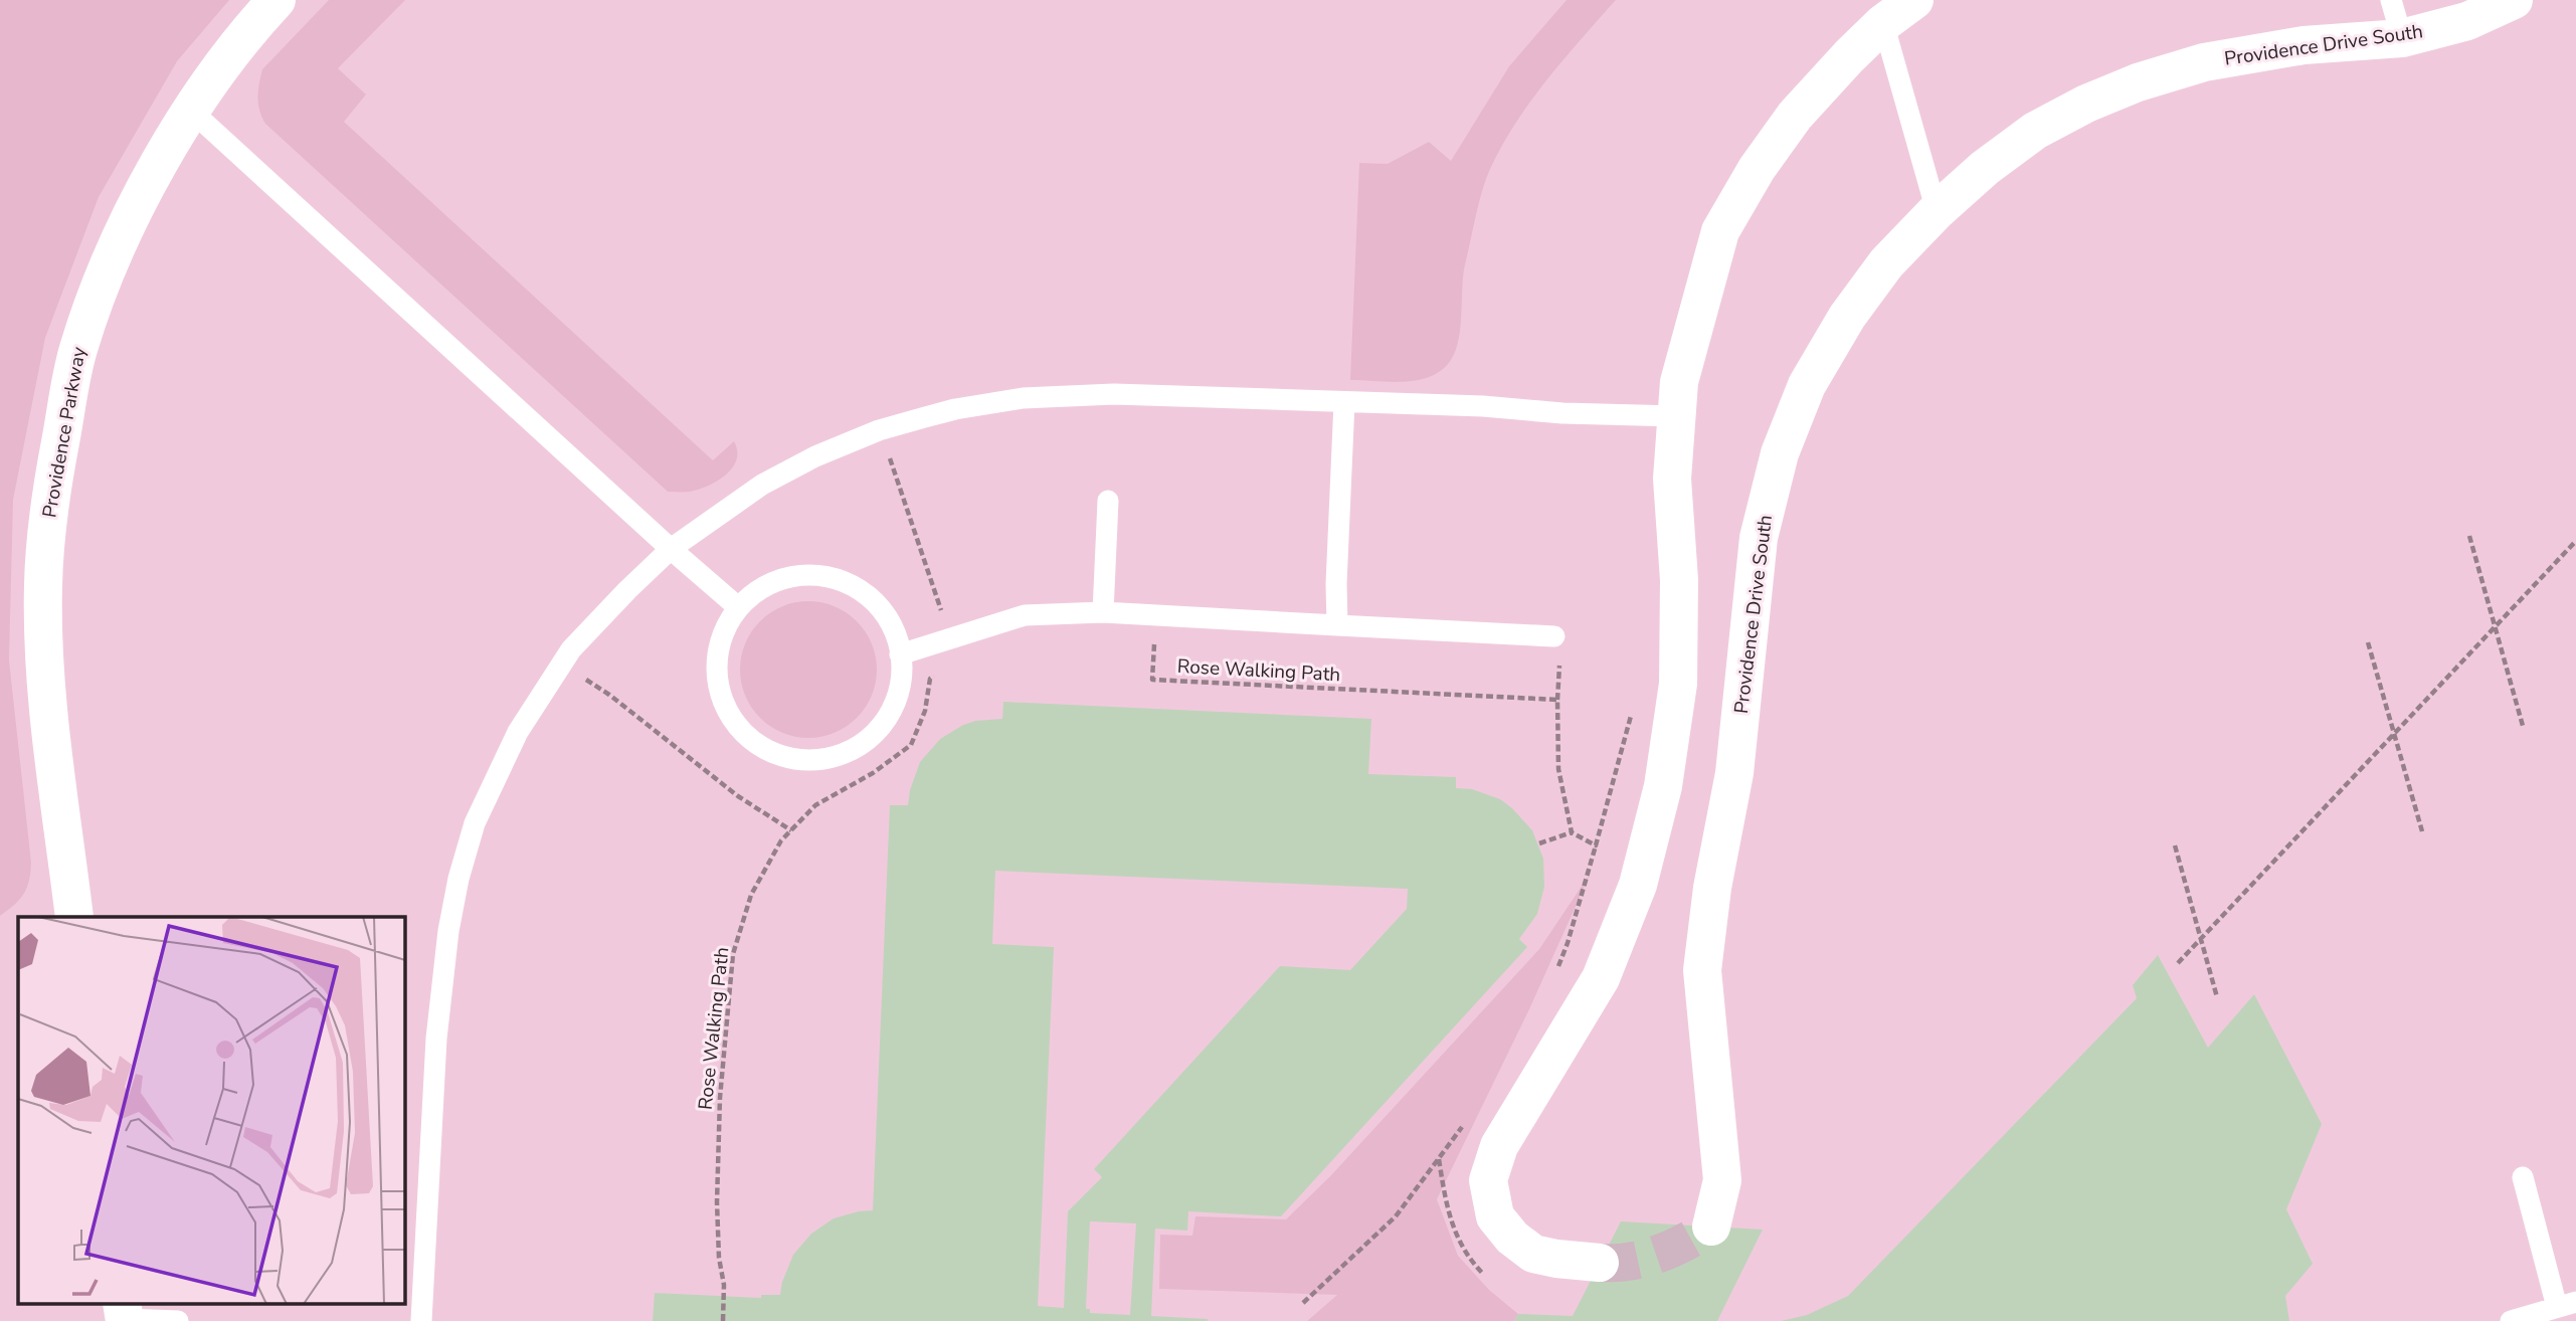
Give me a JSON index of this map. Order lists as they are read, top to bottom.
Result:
{
  "streets": {
    "street": ["Providence Drive South", "Providence Parkway"],
    "path": ["Rose Walking Path"]
  }
}
